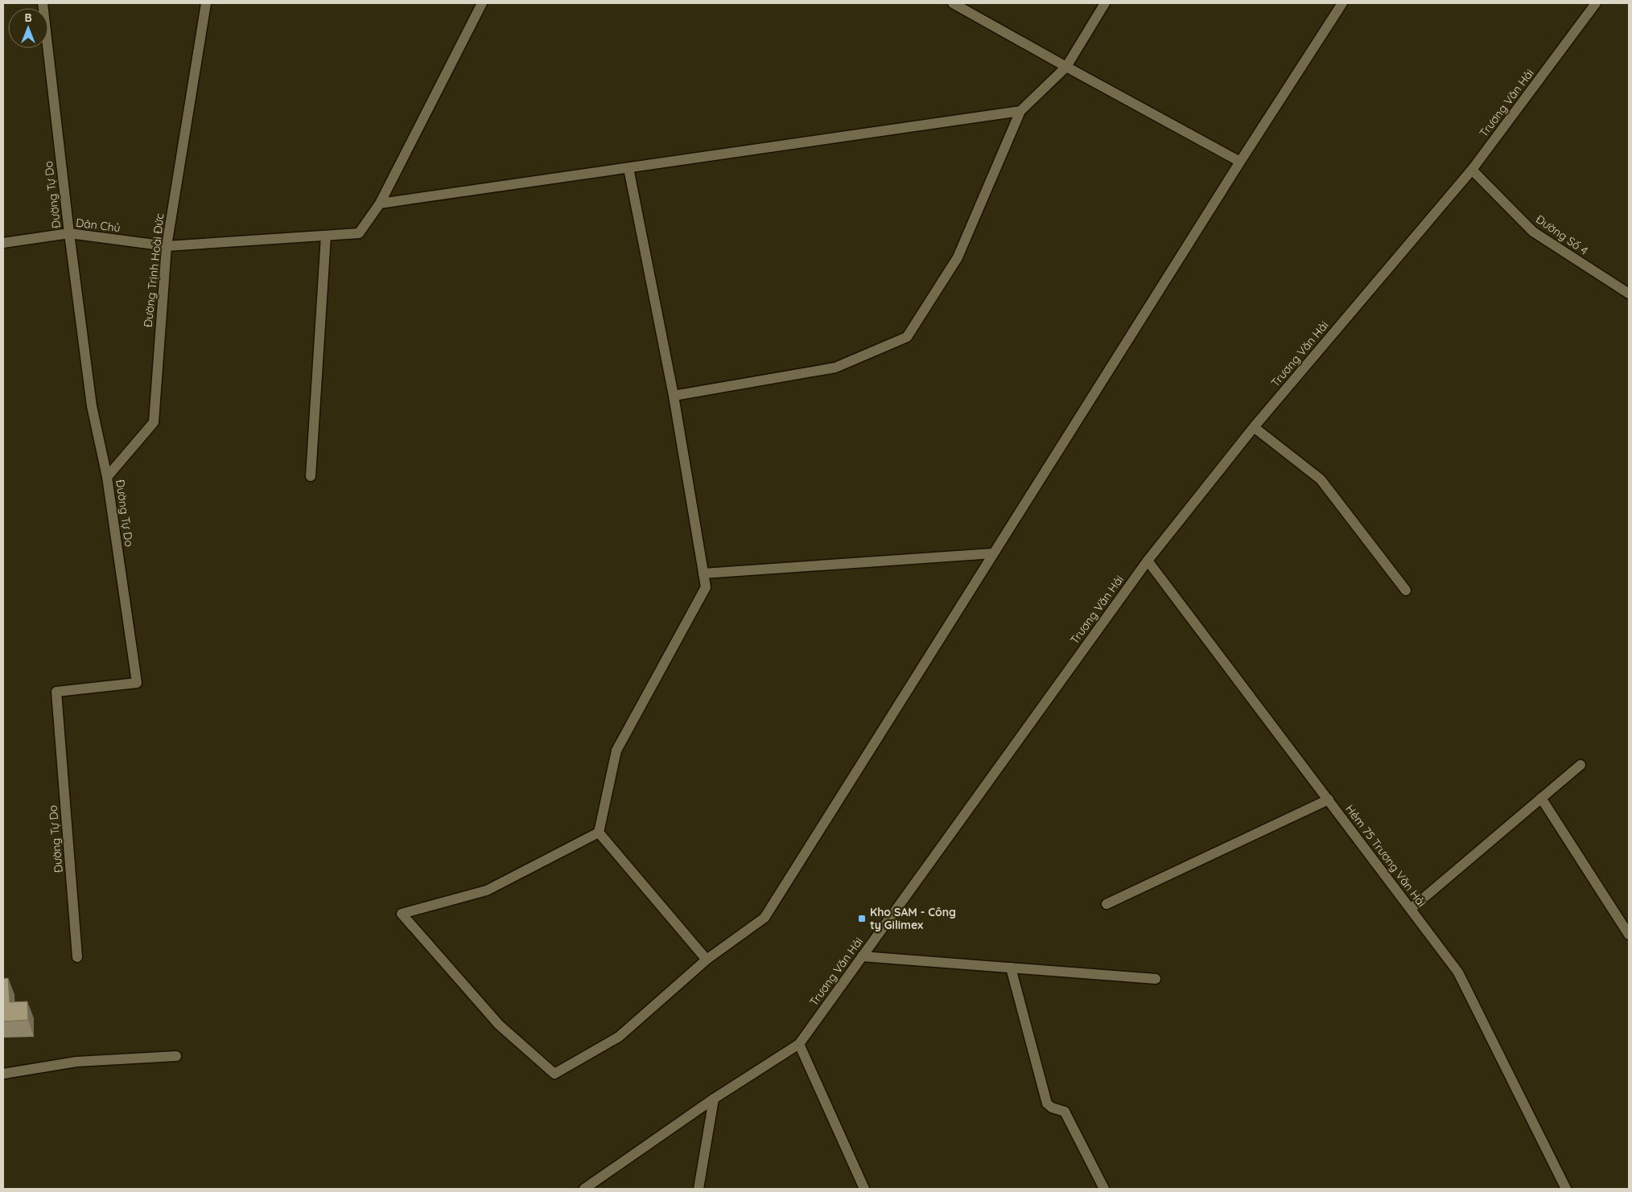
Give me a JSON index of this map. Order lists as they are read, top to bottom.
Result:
{
  "streets": {
    "street": [
      "Trương Văn Hải",
      "Đường Tự Do",
      "Dân Chủ",
      "Đường Số 4",
      "Đường Trịnh Hoài Đức",
      "Hẻm 75 Trương Văn Hải"
    ]
  },
  "crossings": [
    ["Trương Văn Hải", "Đường Số 4"],
    ["Trương Văn Hải", "Hẻm 75 Trương Văn Hải"],
    ["Đường Tự Do", "Dân Chủ"],
    ["Đường Tự Do", "Đường Trịnh Hoài Đức"],
    ["Dân Chủ", "Đường Trịnh Hoài Đức"]
  ],
  "places": {
    "transit": ["Kho SAM - Công ty Gilimex"]
  },
  "north": "top"
}
